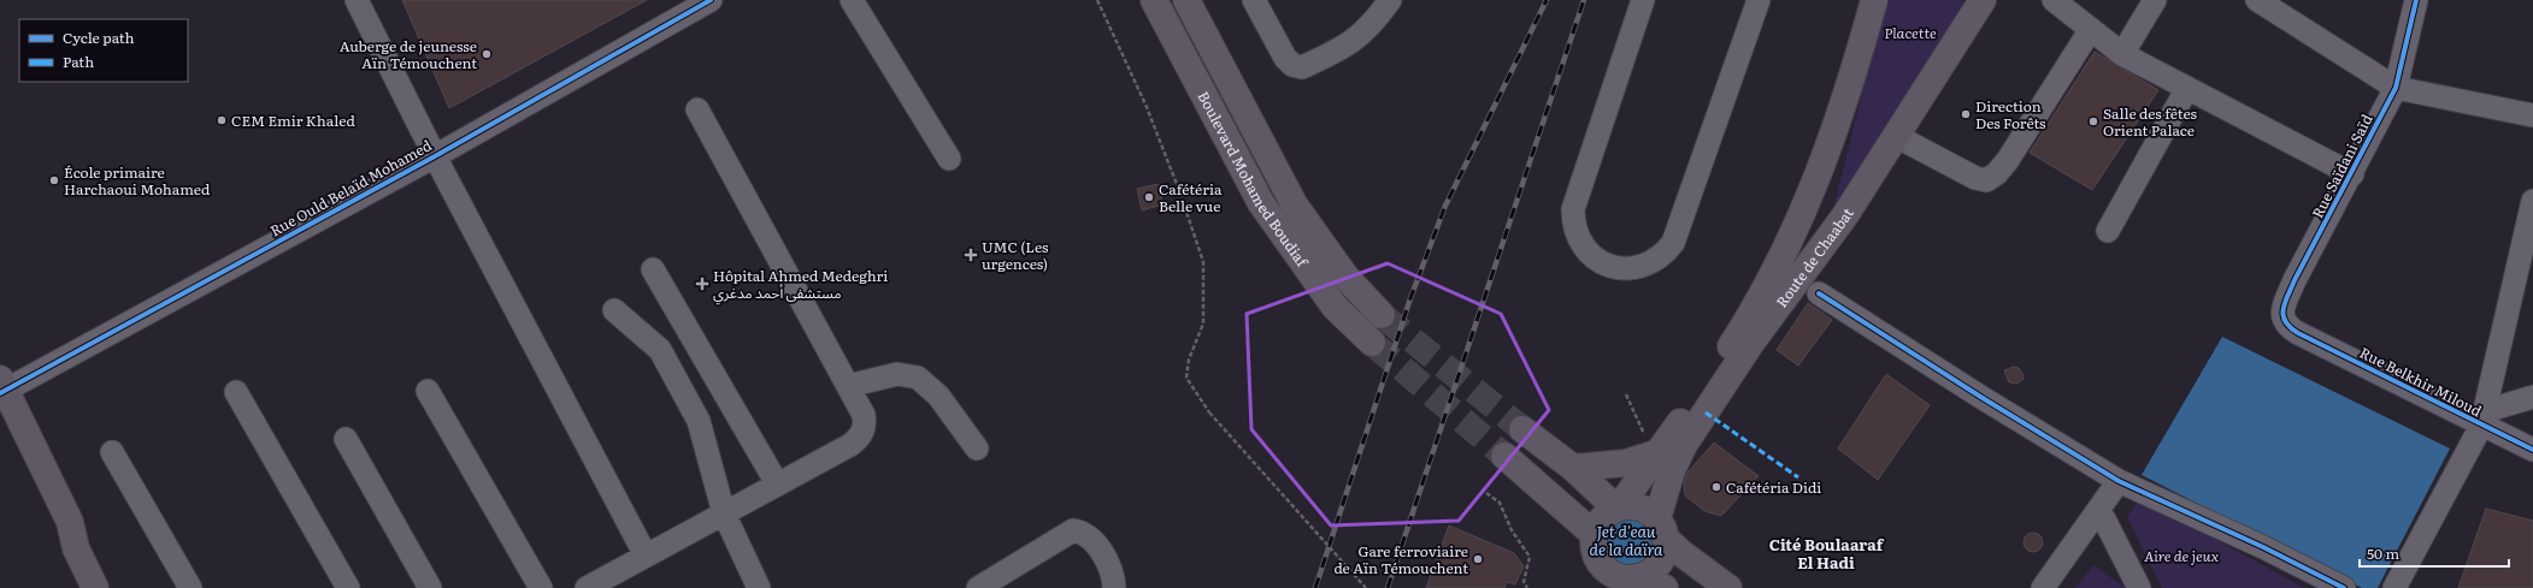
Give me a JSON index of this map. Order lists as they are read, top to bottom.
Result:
{
  "streets": {
    "main road": ["Boulevard Mohamed Boudiaf", "Route de Chaabat"],
    "street": ["Rue Saïdani Saïd", "Rue Ould Belaïd Mohamed", "Rue Belkhir Miloud"]
  },
  "crossings": [
    ["Rue Saïdani Saïd", "Rue Belkhir Miloud"]
  ],
  "districts": ["Cité Boulaaraf El Hadi"],
  "water": ["Jet d'eau de la daïra"],
  "parks": ["Placette", "Aire de jeux"],
  "places": {
    "other": [
      "Auberge de jeunesse Aïn Témouchent",
      "Direction Des Forêts",
      "CEM Emir Khaled",
      "Salle des fêtes Orient Palace",
      "École primaire Harchaoui Mohamed",
      "Cafétéria Belle vue",
      "Cafétéria Didi",
      "Gare ferroviaire de Aïn Témouchent"
    ],
    "health": ["UMC (Les urgences)", "Hôpital Ahmed Medeghri مستشفى أحمد مدغري"]
  },
  "legend": ["Cycle path", "Path"],
  "scale_bar": "50 m"
}
